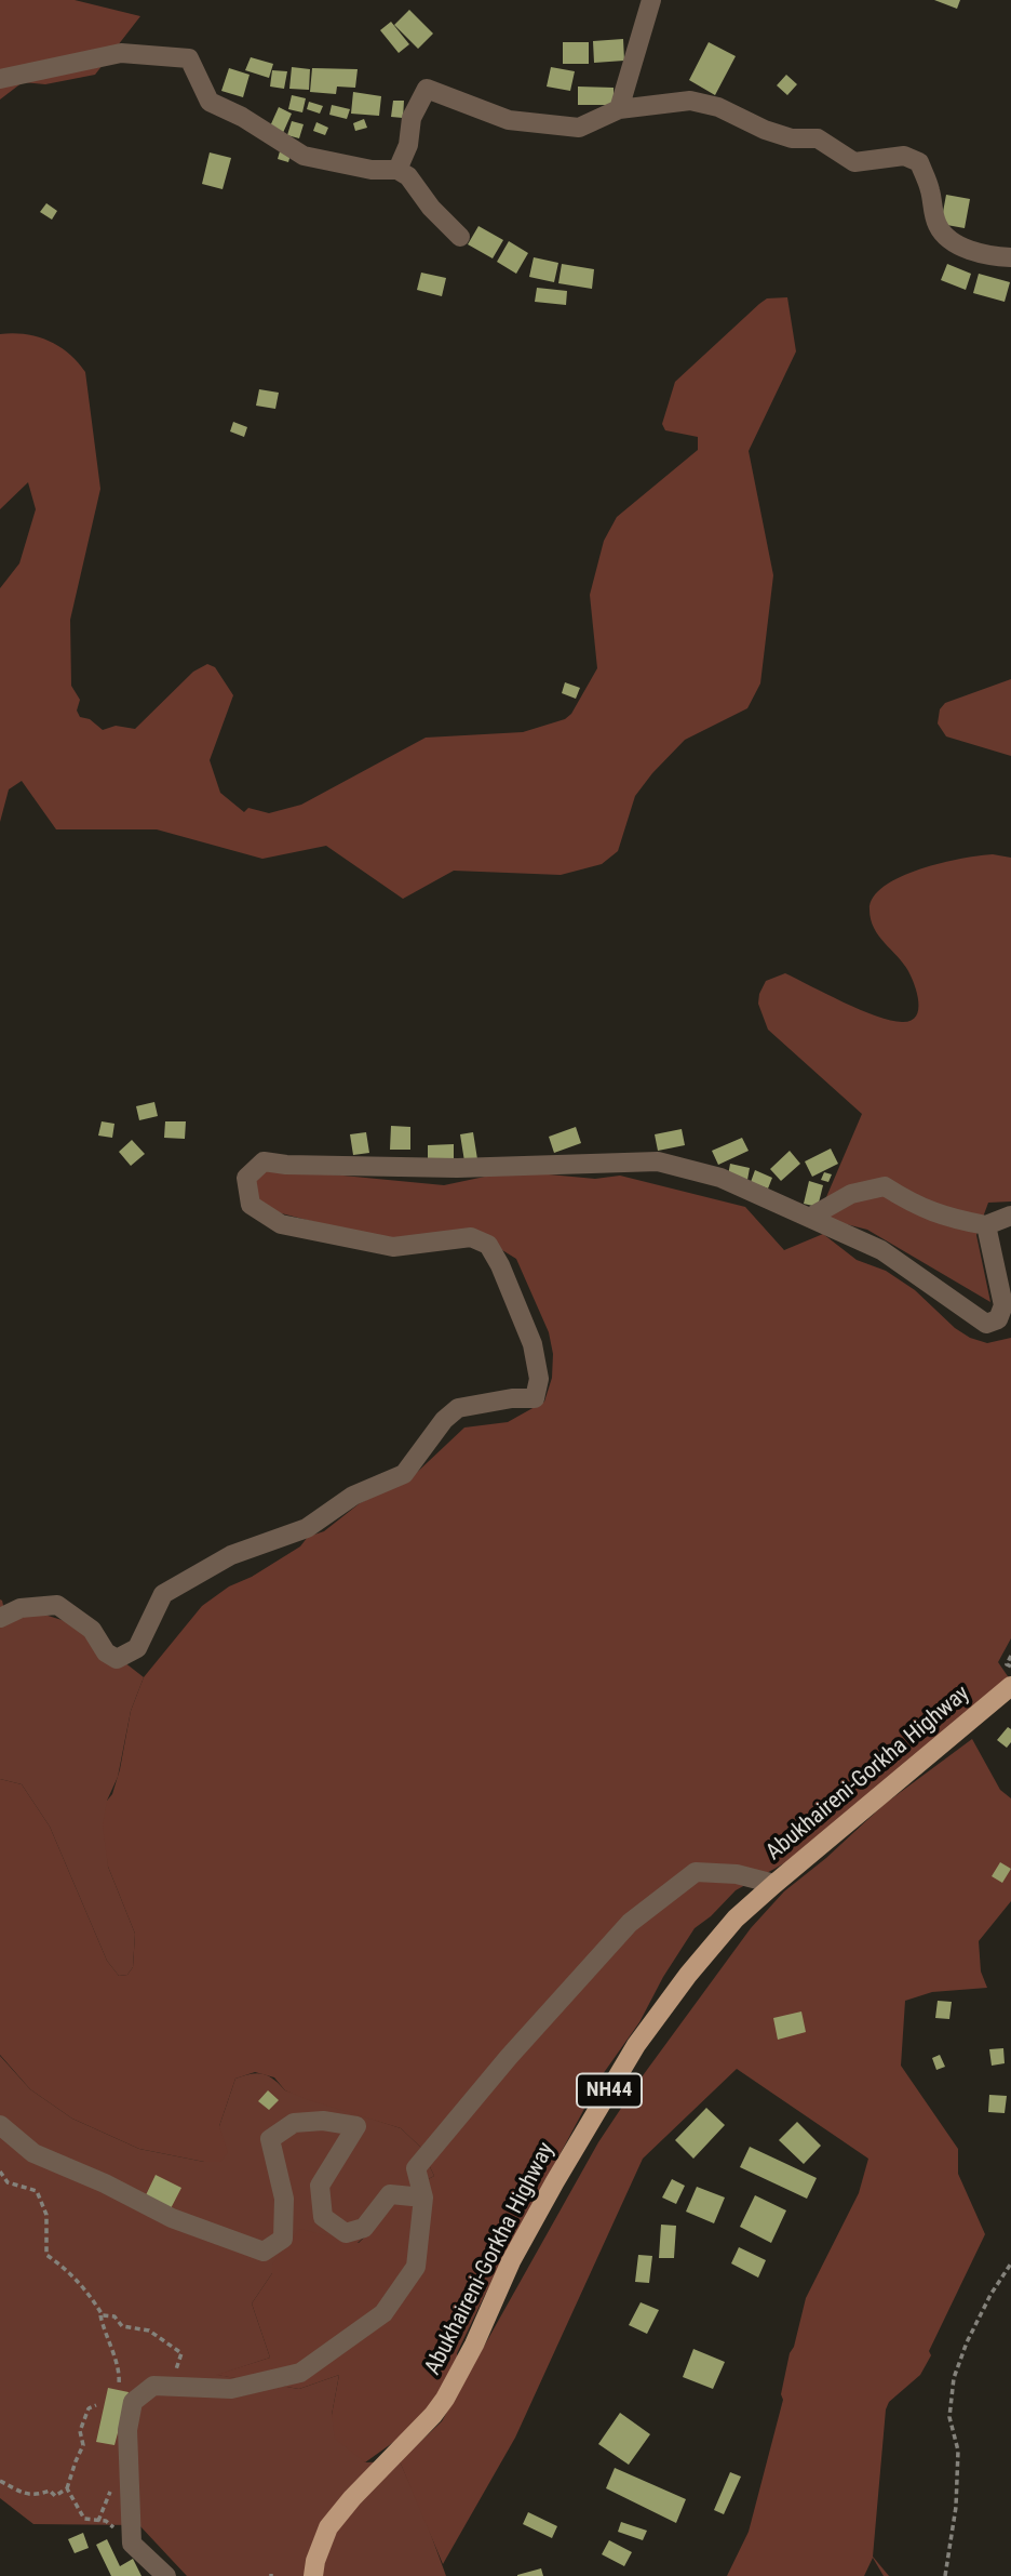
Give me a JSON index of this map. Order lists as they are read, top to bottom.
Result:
{
  "streets": {
    "main road": ["Abukhaireni-Gorkha Highway", "NH44"]
  }
}
